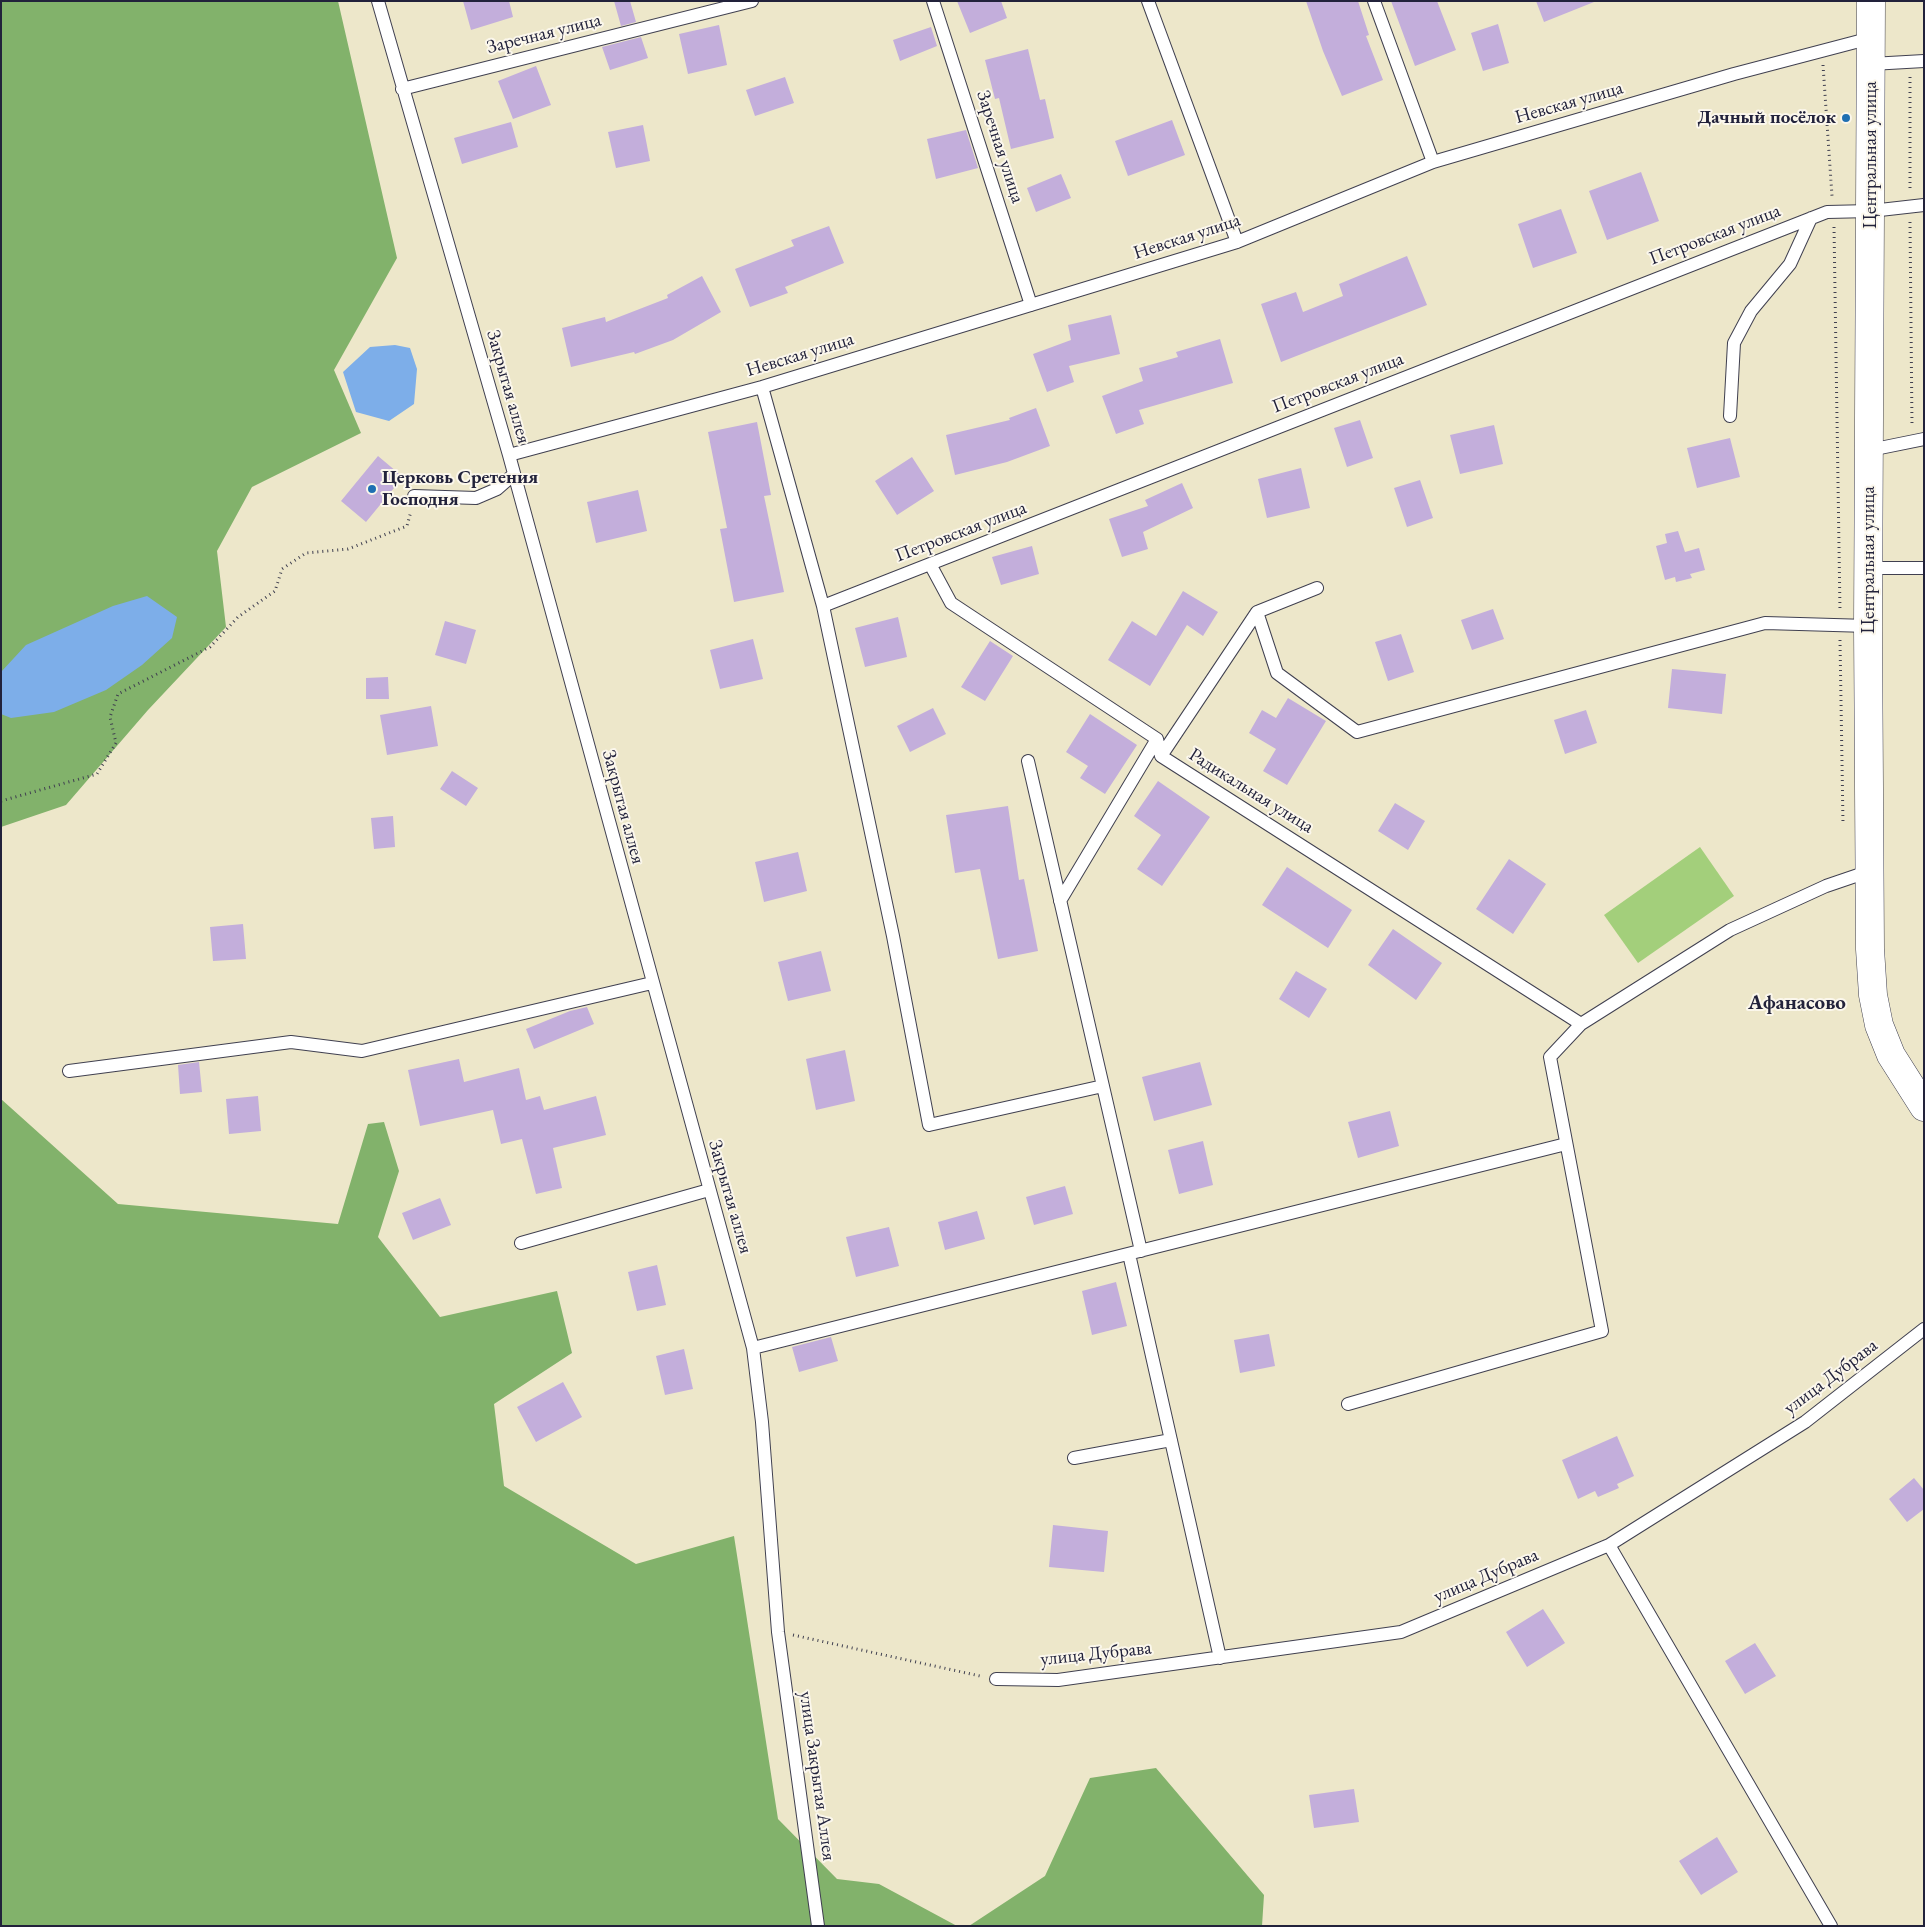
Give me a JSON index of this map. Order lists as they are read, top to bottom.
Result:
{
  "streets": {
    "street": ["Центральная улица"],
    "lane": [
      "Заречная улица",
      "Невская улица",
      "Петровская улица",
      "Закрытая аллея",
      "Радикальная улица",
      "улица Дубрава",
      "улица Закрытая Аллея"
    ]
  },
  "crossings": [
    ["Заречная улица", "Невская улица"],
    ["Заречная улица", "Закрытая аллея"],
    ["Невская улица", "Центральная улица"],
    ["Невская улица", "Закрытая аллея"],
    ["Центральная улица", "Петровская улица"],
    ["Закрытая аллея", "улица Закрытая Аллея"]
  ],
  "districts": ["Афанасово"],
  "places": ["Дачный посёлок", "Церковь Сретения Господня"]
}
